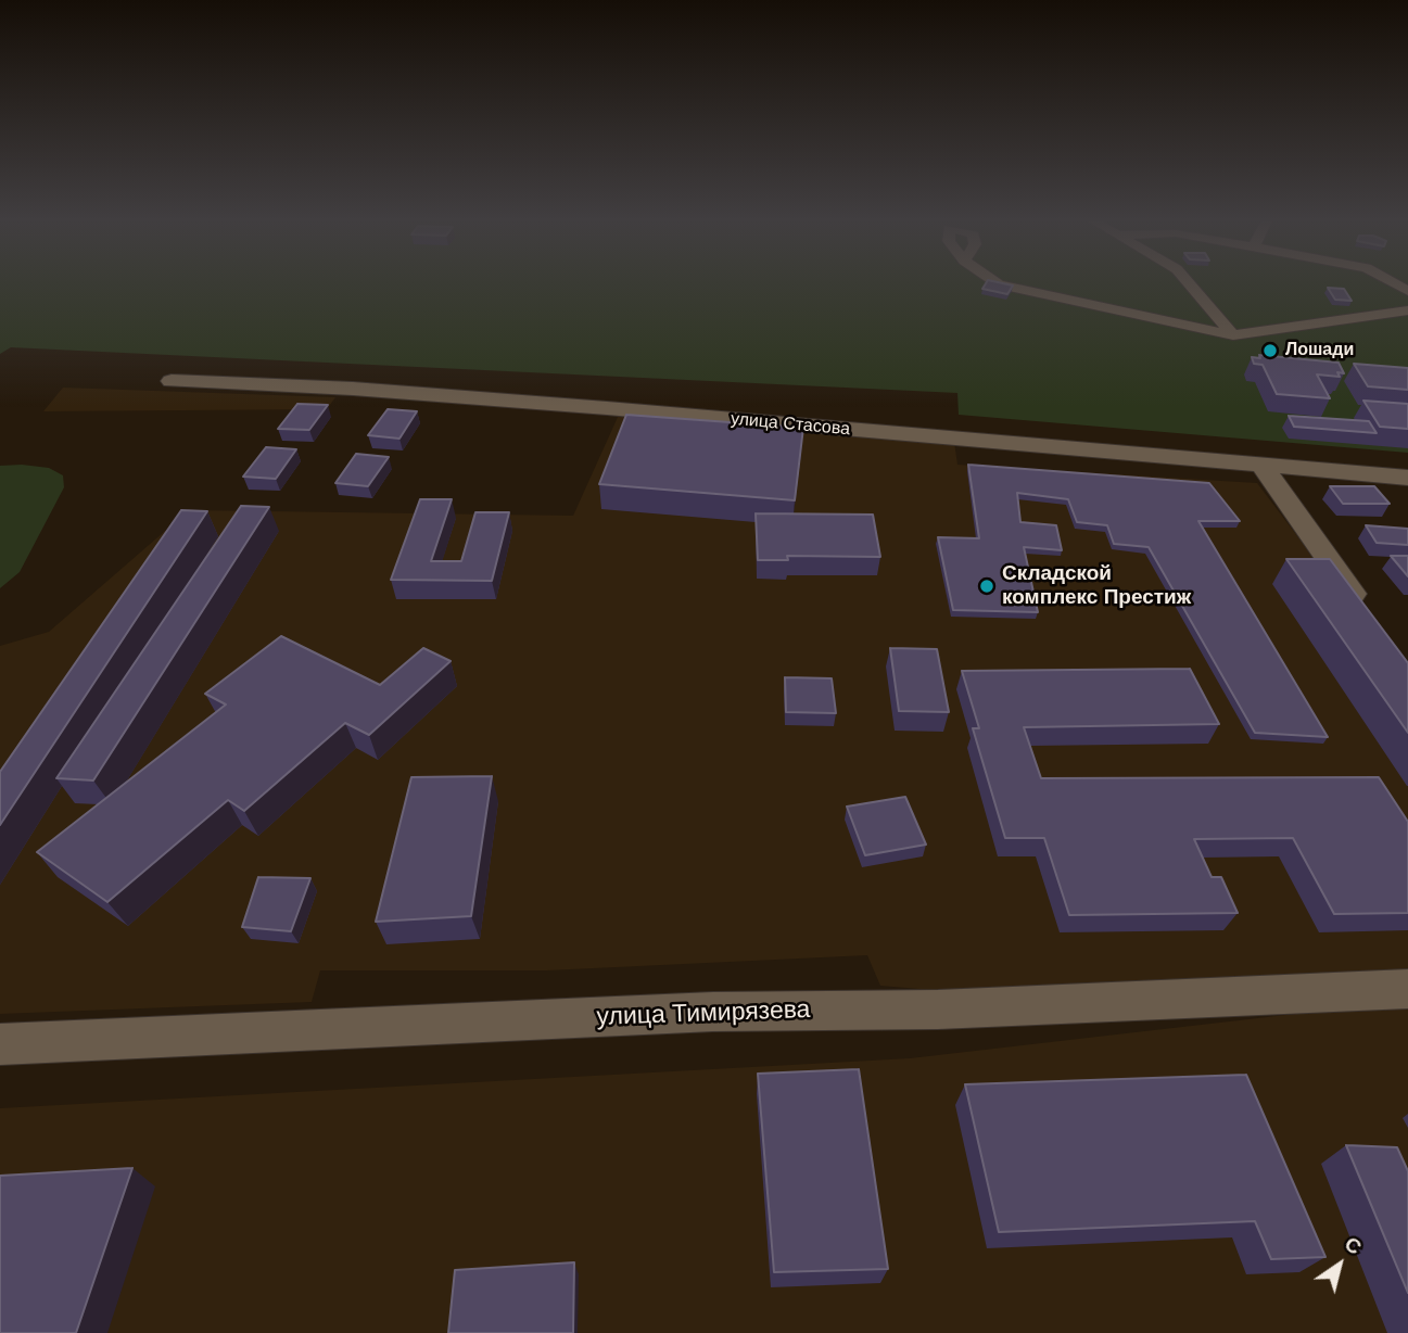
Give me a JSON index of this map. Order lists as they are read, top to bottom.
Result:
{
  "streets": {
    "street": ["улица Стасова", "улица Тимирязева"]
  },
  "places": ["Лошади", "Складской комплекс Престиж"],
  "north": "top right"
}
